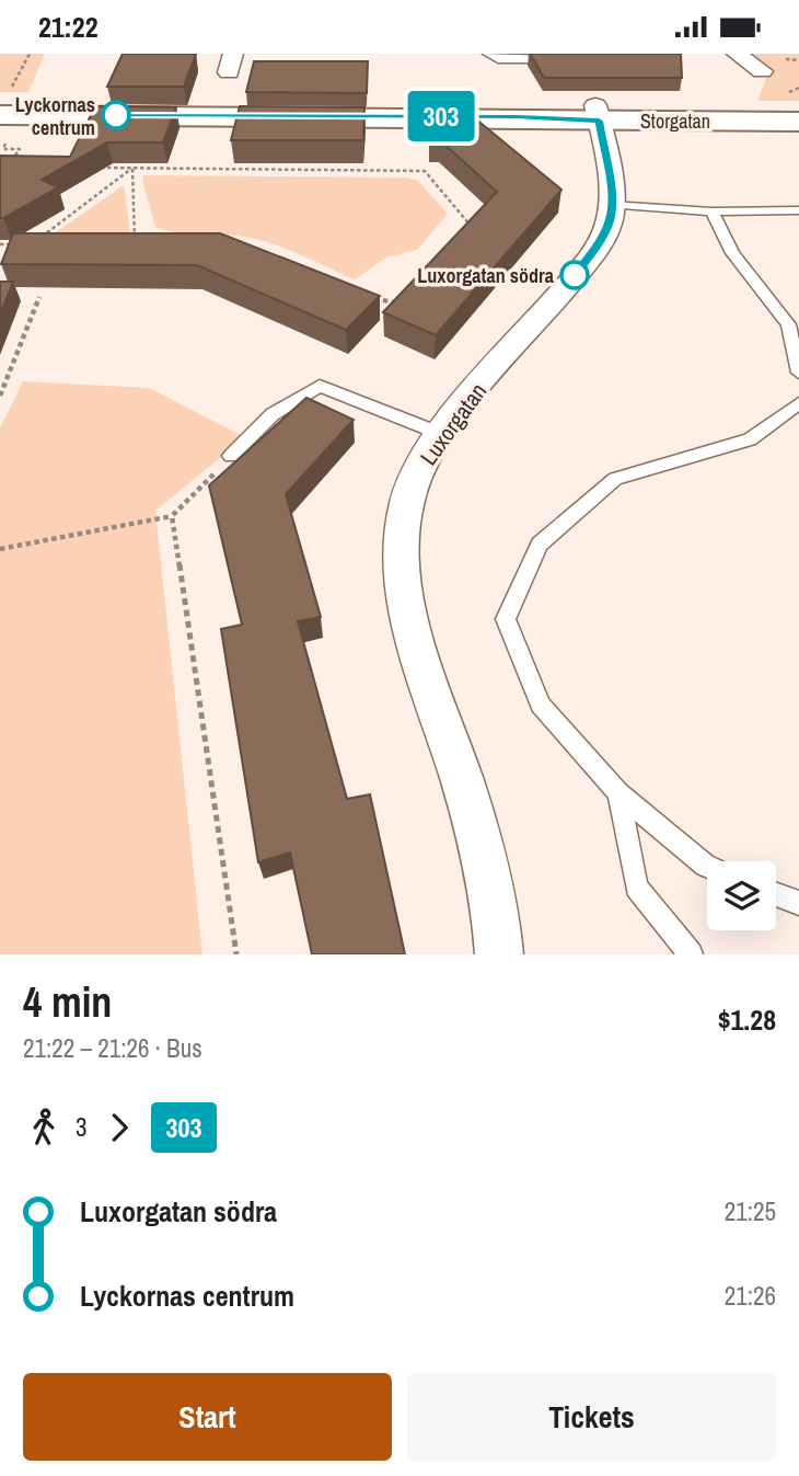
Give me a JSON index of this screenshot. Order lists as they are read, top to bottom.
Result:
{
  "streets": {
    "main road": ["Storgatan"],
    "street": ["Luxorgatan"]
  },
  "crossings": [
    ["Storgatan", "Luxorgatan"]
  ],
  "places": ["Lyckornas centrum", "Luxorgatan södra"],
  "lines": ["bus line 303"],
  "page": {
    "status": "21:22",
    "on_map": "303",
    "heading": ["4 min", "21:22 – 21:26 · Bus", "$1.28"],
    "legs": ["3", "303"],
    "list": [
      {
        "name": "Luxorgatan södra",
        "value": "21:25"
      },
      {
        "name": "Lyckornas centrum",
        "value": "21:26"
      }
    ],
    "buttons": ["Start", "Tickets"]
  }
}
